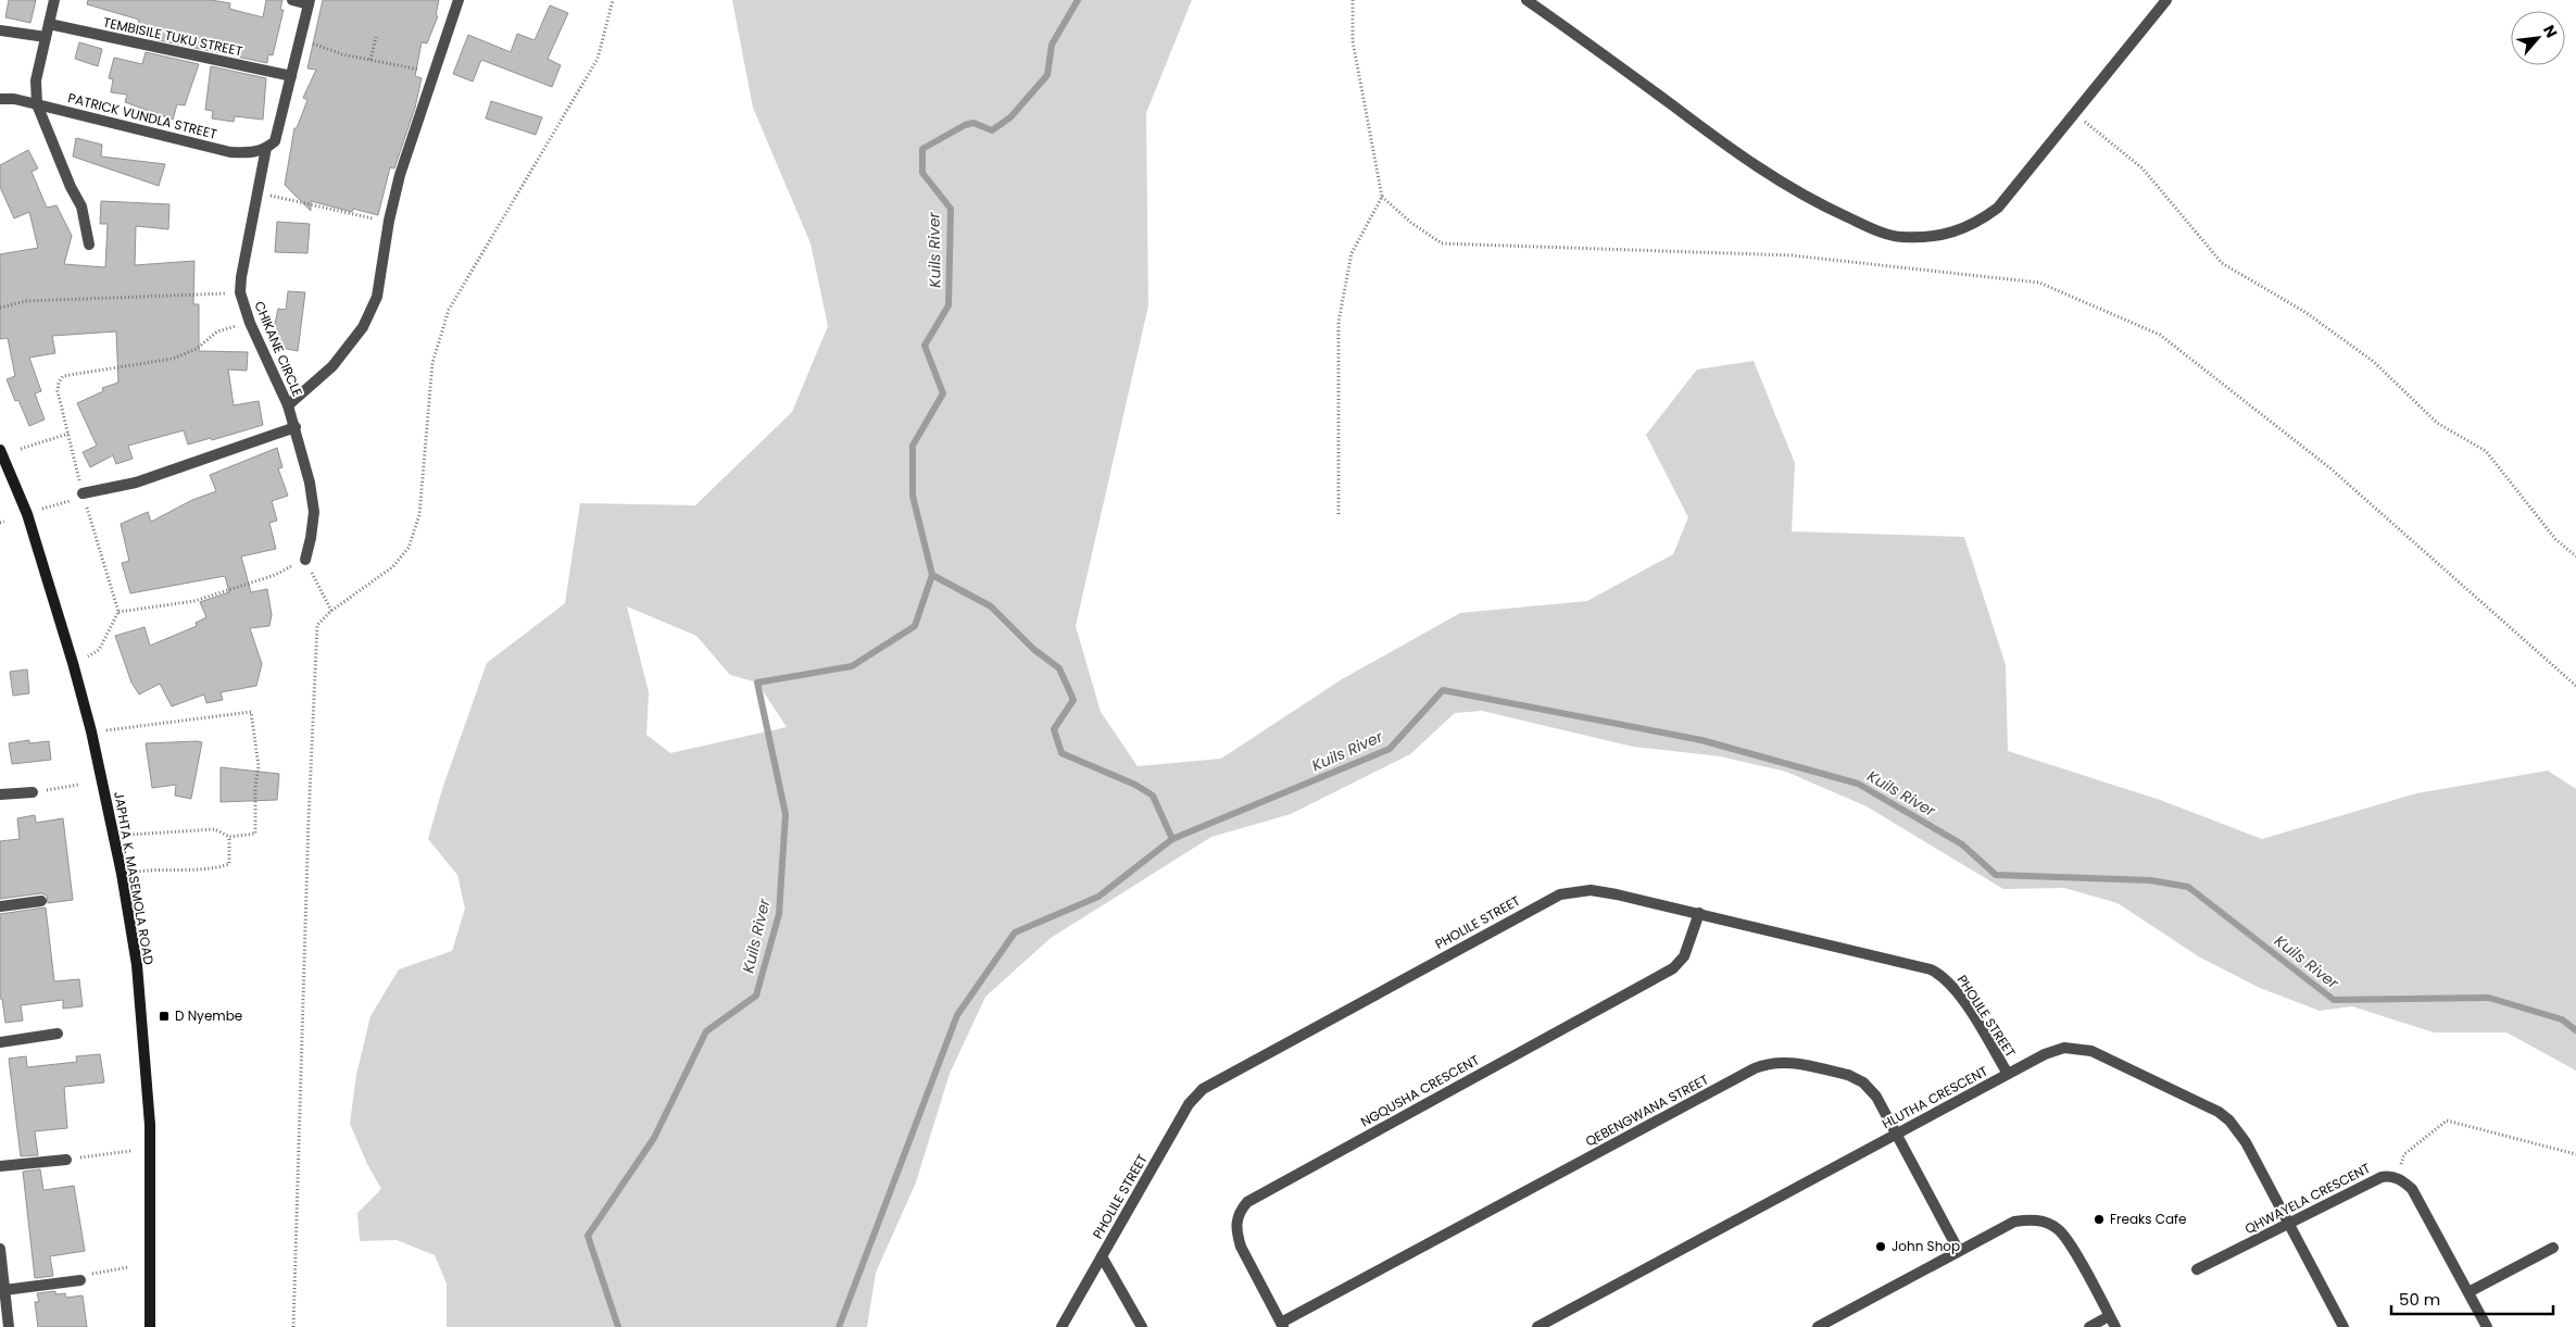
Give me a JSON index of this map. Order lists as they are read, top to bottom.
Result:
{
  "streets": {
    "main road": ["JAPHTA K. MASEMOLA ROAD"],
    "street": [
      "TEMBISILE TUKU STREET",
      "PATRICK VUNDLA STREET",
      "CHIKANE CIRCLE",
      "PHOLILE STREET",
      "NGQUSHA CRESCENT",
      "HLUTHA CRESCENT",
      "QEBENGWANA STREET",
      "QHWAYELA CRESCENT"
    ]
  },
  "crossings": [
    ["TEMBISILE TUKU STREET", "CHIKANE CIRCLE"],
    ["PATRICK VUNDLA STREET", "CHIKANE CIRCLE"],
    ["PHOLILE STREET", "NGQUSHA CRESCENT"],
    ["PHOLILE STREET", "HLUTHA CRESCENT"],
    ["NGQUSHA CRESCENT", "QEBENGWANA STREET"],
    ["HLUTHA CRESCENT", "QEBENGWANA STREET"],
    ["HLUTHA CRESCENT", "QHWAYELA CRESCENT"]
  ],
  "water": ["Kuils River"],
  "places": {
    "transit": ["D Nyembe"],
    "other": ["Freaks Cafe", "John Shop"]
  },
  "scale_bar": "50 m",
  "north": "top right"
}
